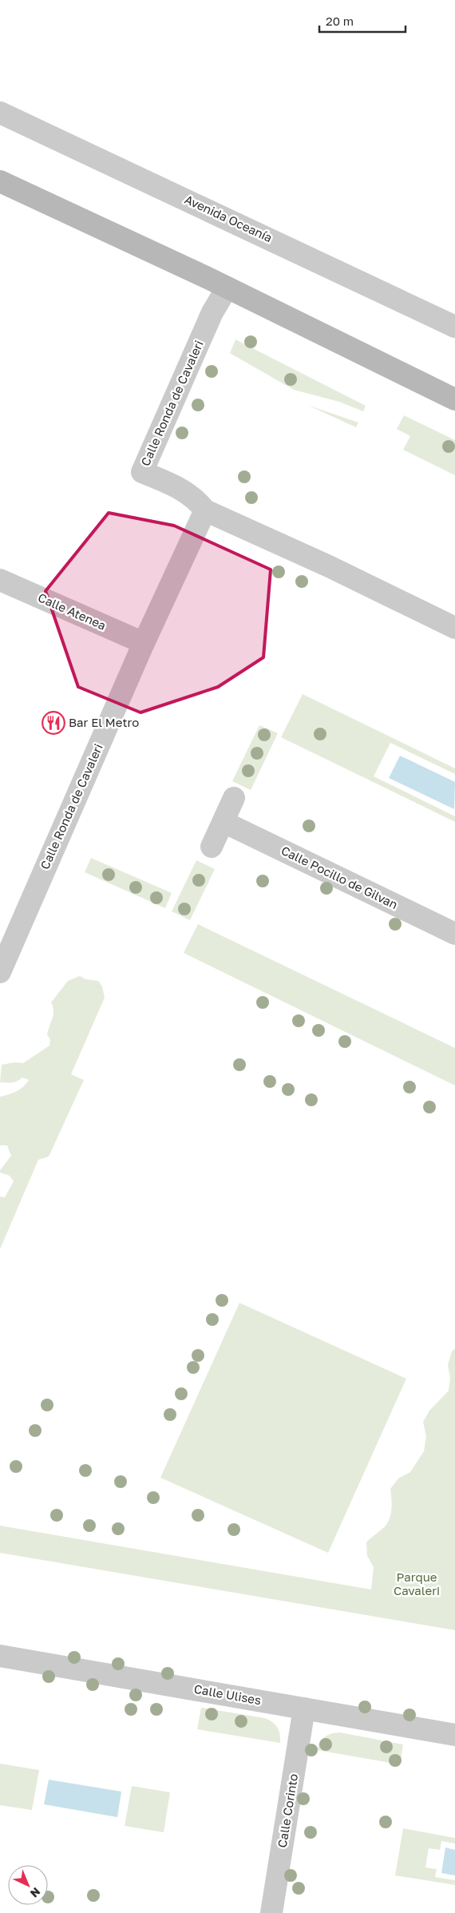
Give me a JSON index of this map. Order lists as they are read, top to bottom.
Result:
{
  "streets": {
    "street": [
      "Avenida Oceanía",
      "Calle Ronda de Cavaleri",
      "Calle Atenea",
      "Calle Pocillo de Gilvan",
      "Calle Ulises",
      "Calle Corinto"
    ]
  },
  "crossings": [
    ["Calle Ronda de Cavaleri", "Calle Atenea"],
    ["Calle Ulises", "Calle Corinto"]
  ],
  "parks": ["Parque Cavaleri"],
  "places": {
    "restaurant": ["Bar El Metro"]
  },
  "scale_bar": "20 m",
  "north": "bottom right"
}
